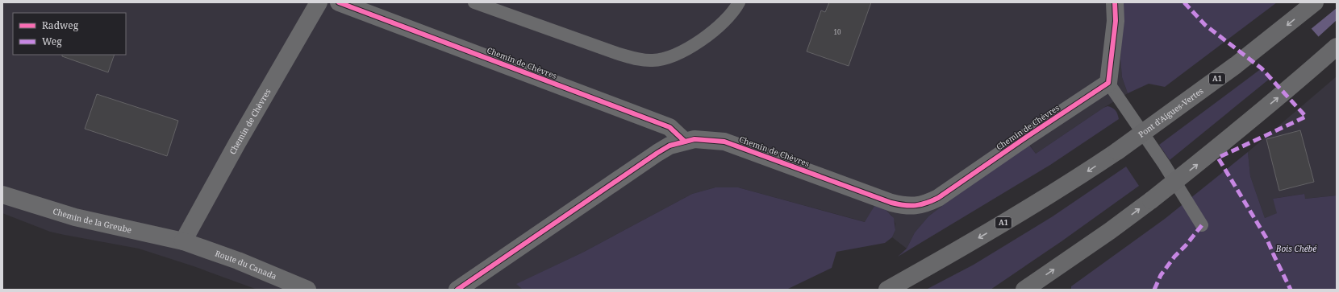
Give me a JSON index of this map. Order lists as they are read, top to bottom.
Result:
{
  "streets": {
    "highway": ["A1", "Pont d'Aigues-Vertes"],
    "street": ["Chemin de Chèvres", "Chemin de la Greube", "Route du Canada"]
  },
  "crossings": [
    ["Chemin de Chèvres", "Chemin de la Greube"],
    ["Chemin de Chèvres", "Route du Canada"],
    ["Chemin de la Greube", "Route du Canada"]
  ],
  "parks": ["Bois Chébé"],
  "house_numbers": ["10"],
  "legend": ["Radweg", "Weg"]
}
